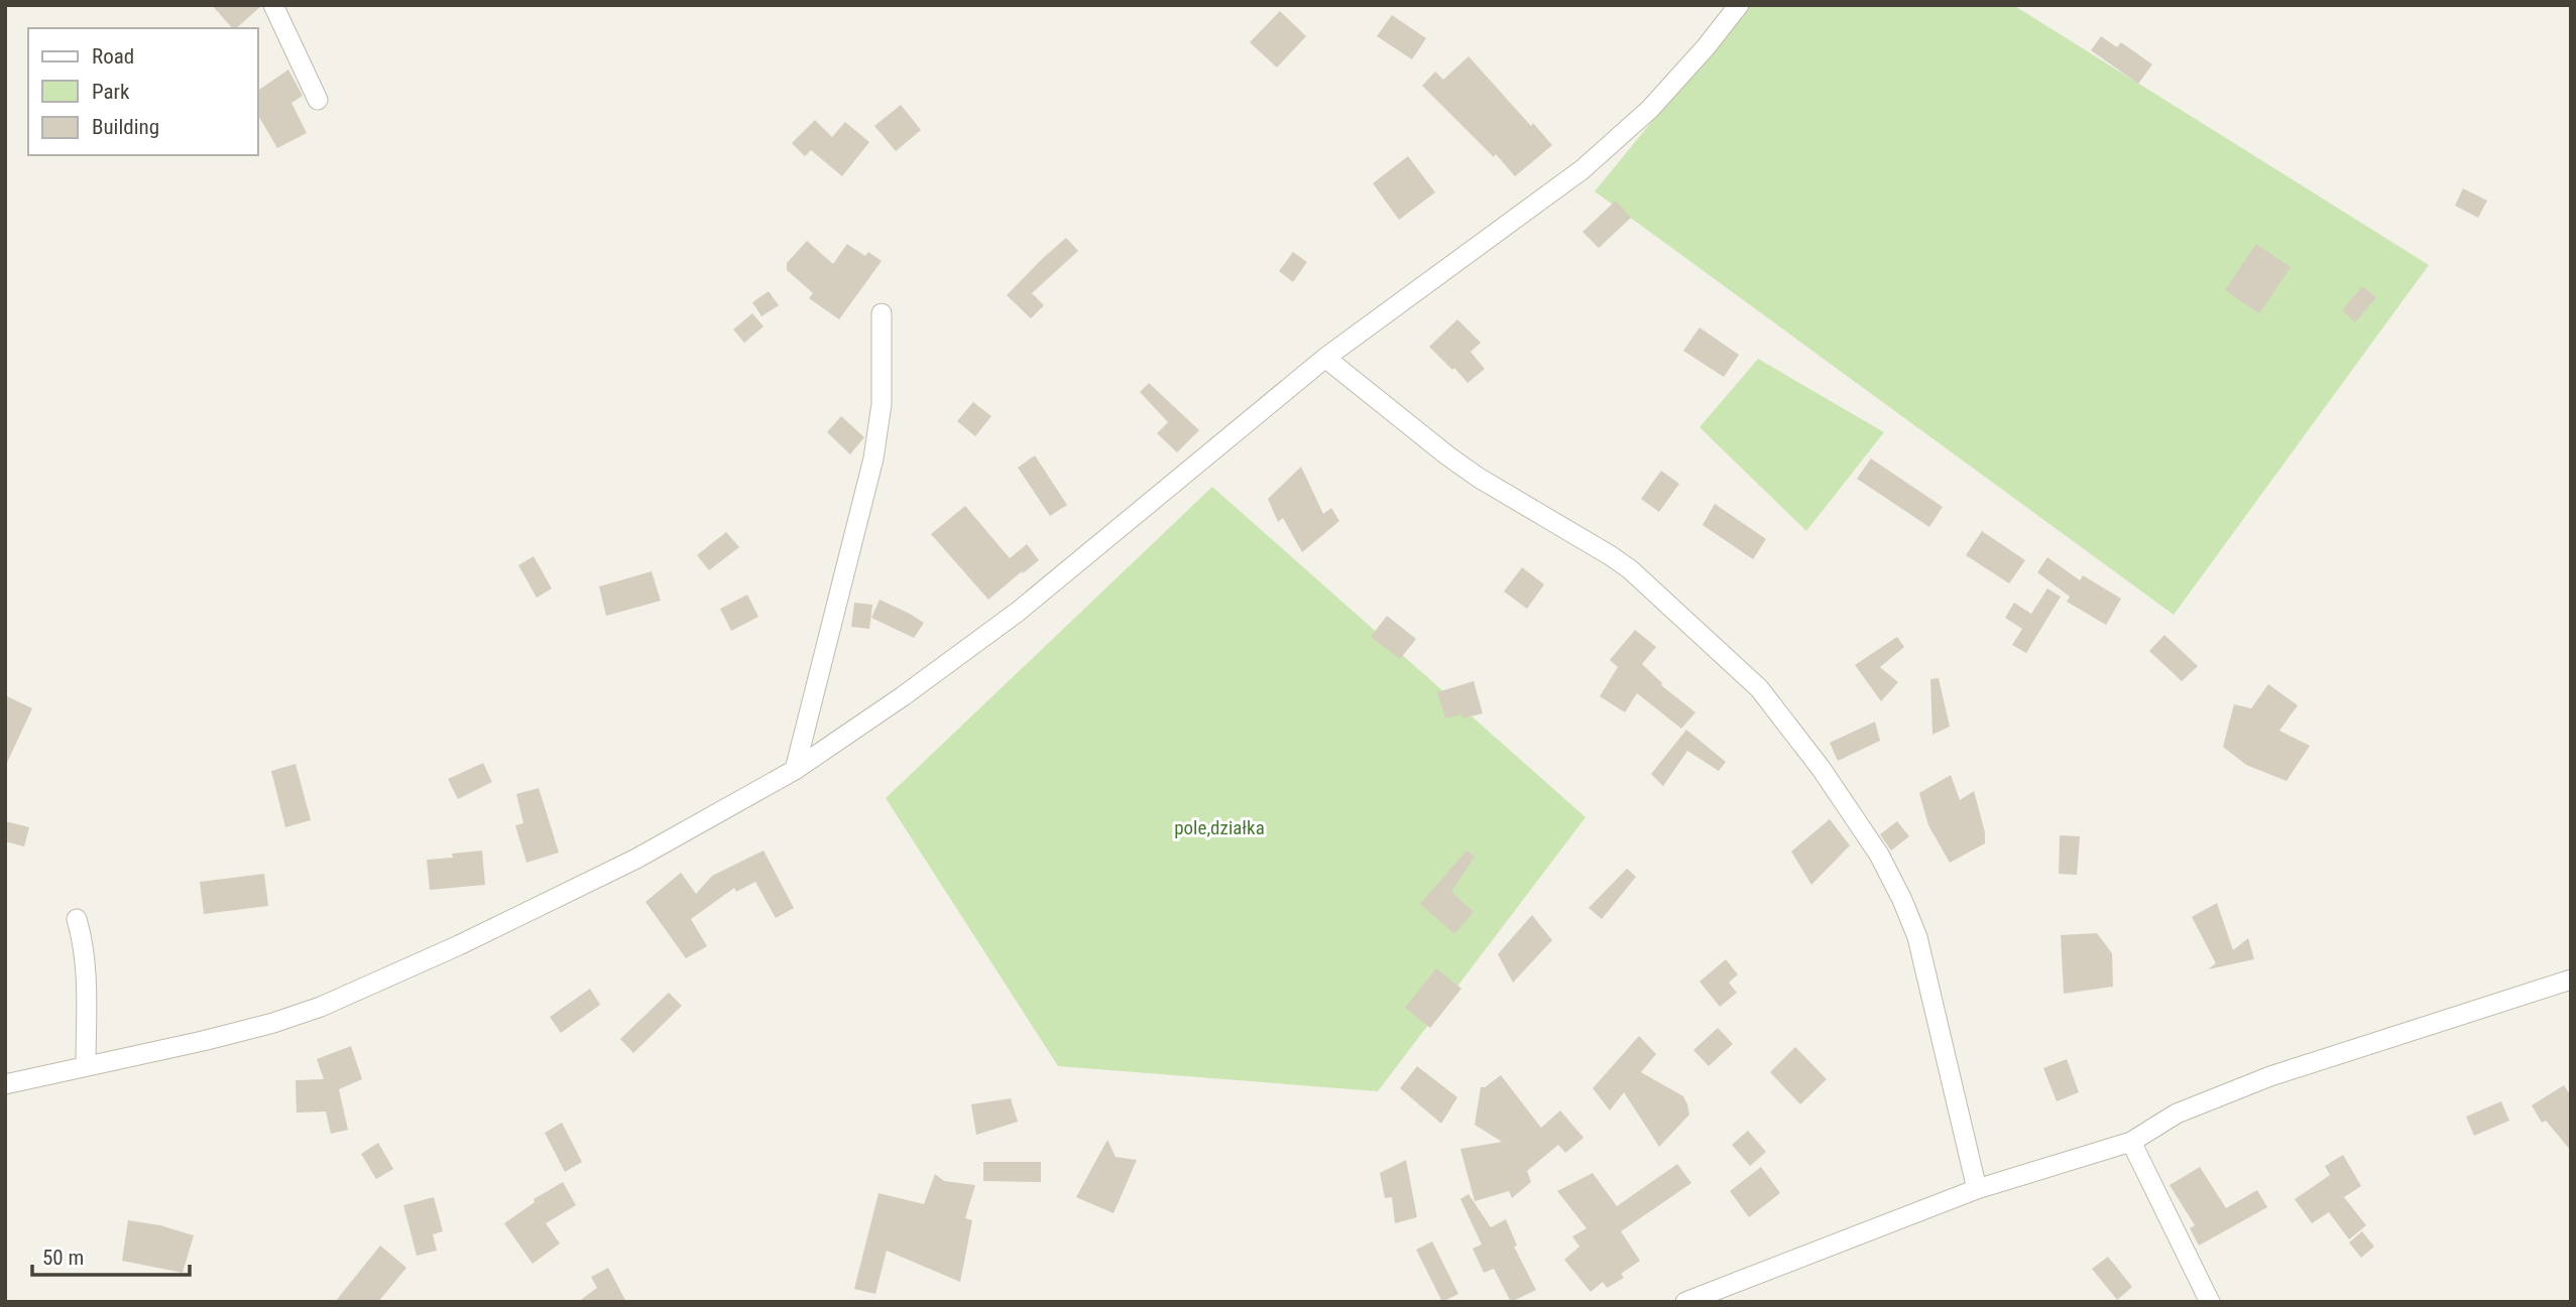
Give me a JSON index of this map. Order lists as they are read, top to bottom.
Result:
{
  "parks": ["pole,działka"],
  "legend": ["Road", "Park", "Building"],
  "scale_bar": "50 m"
}
